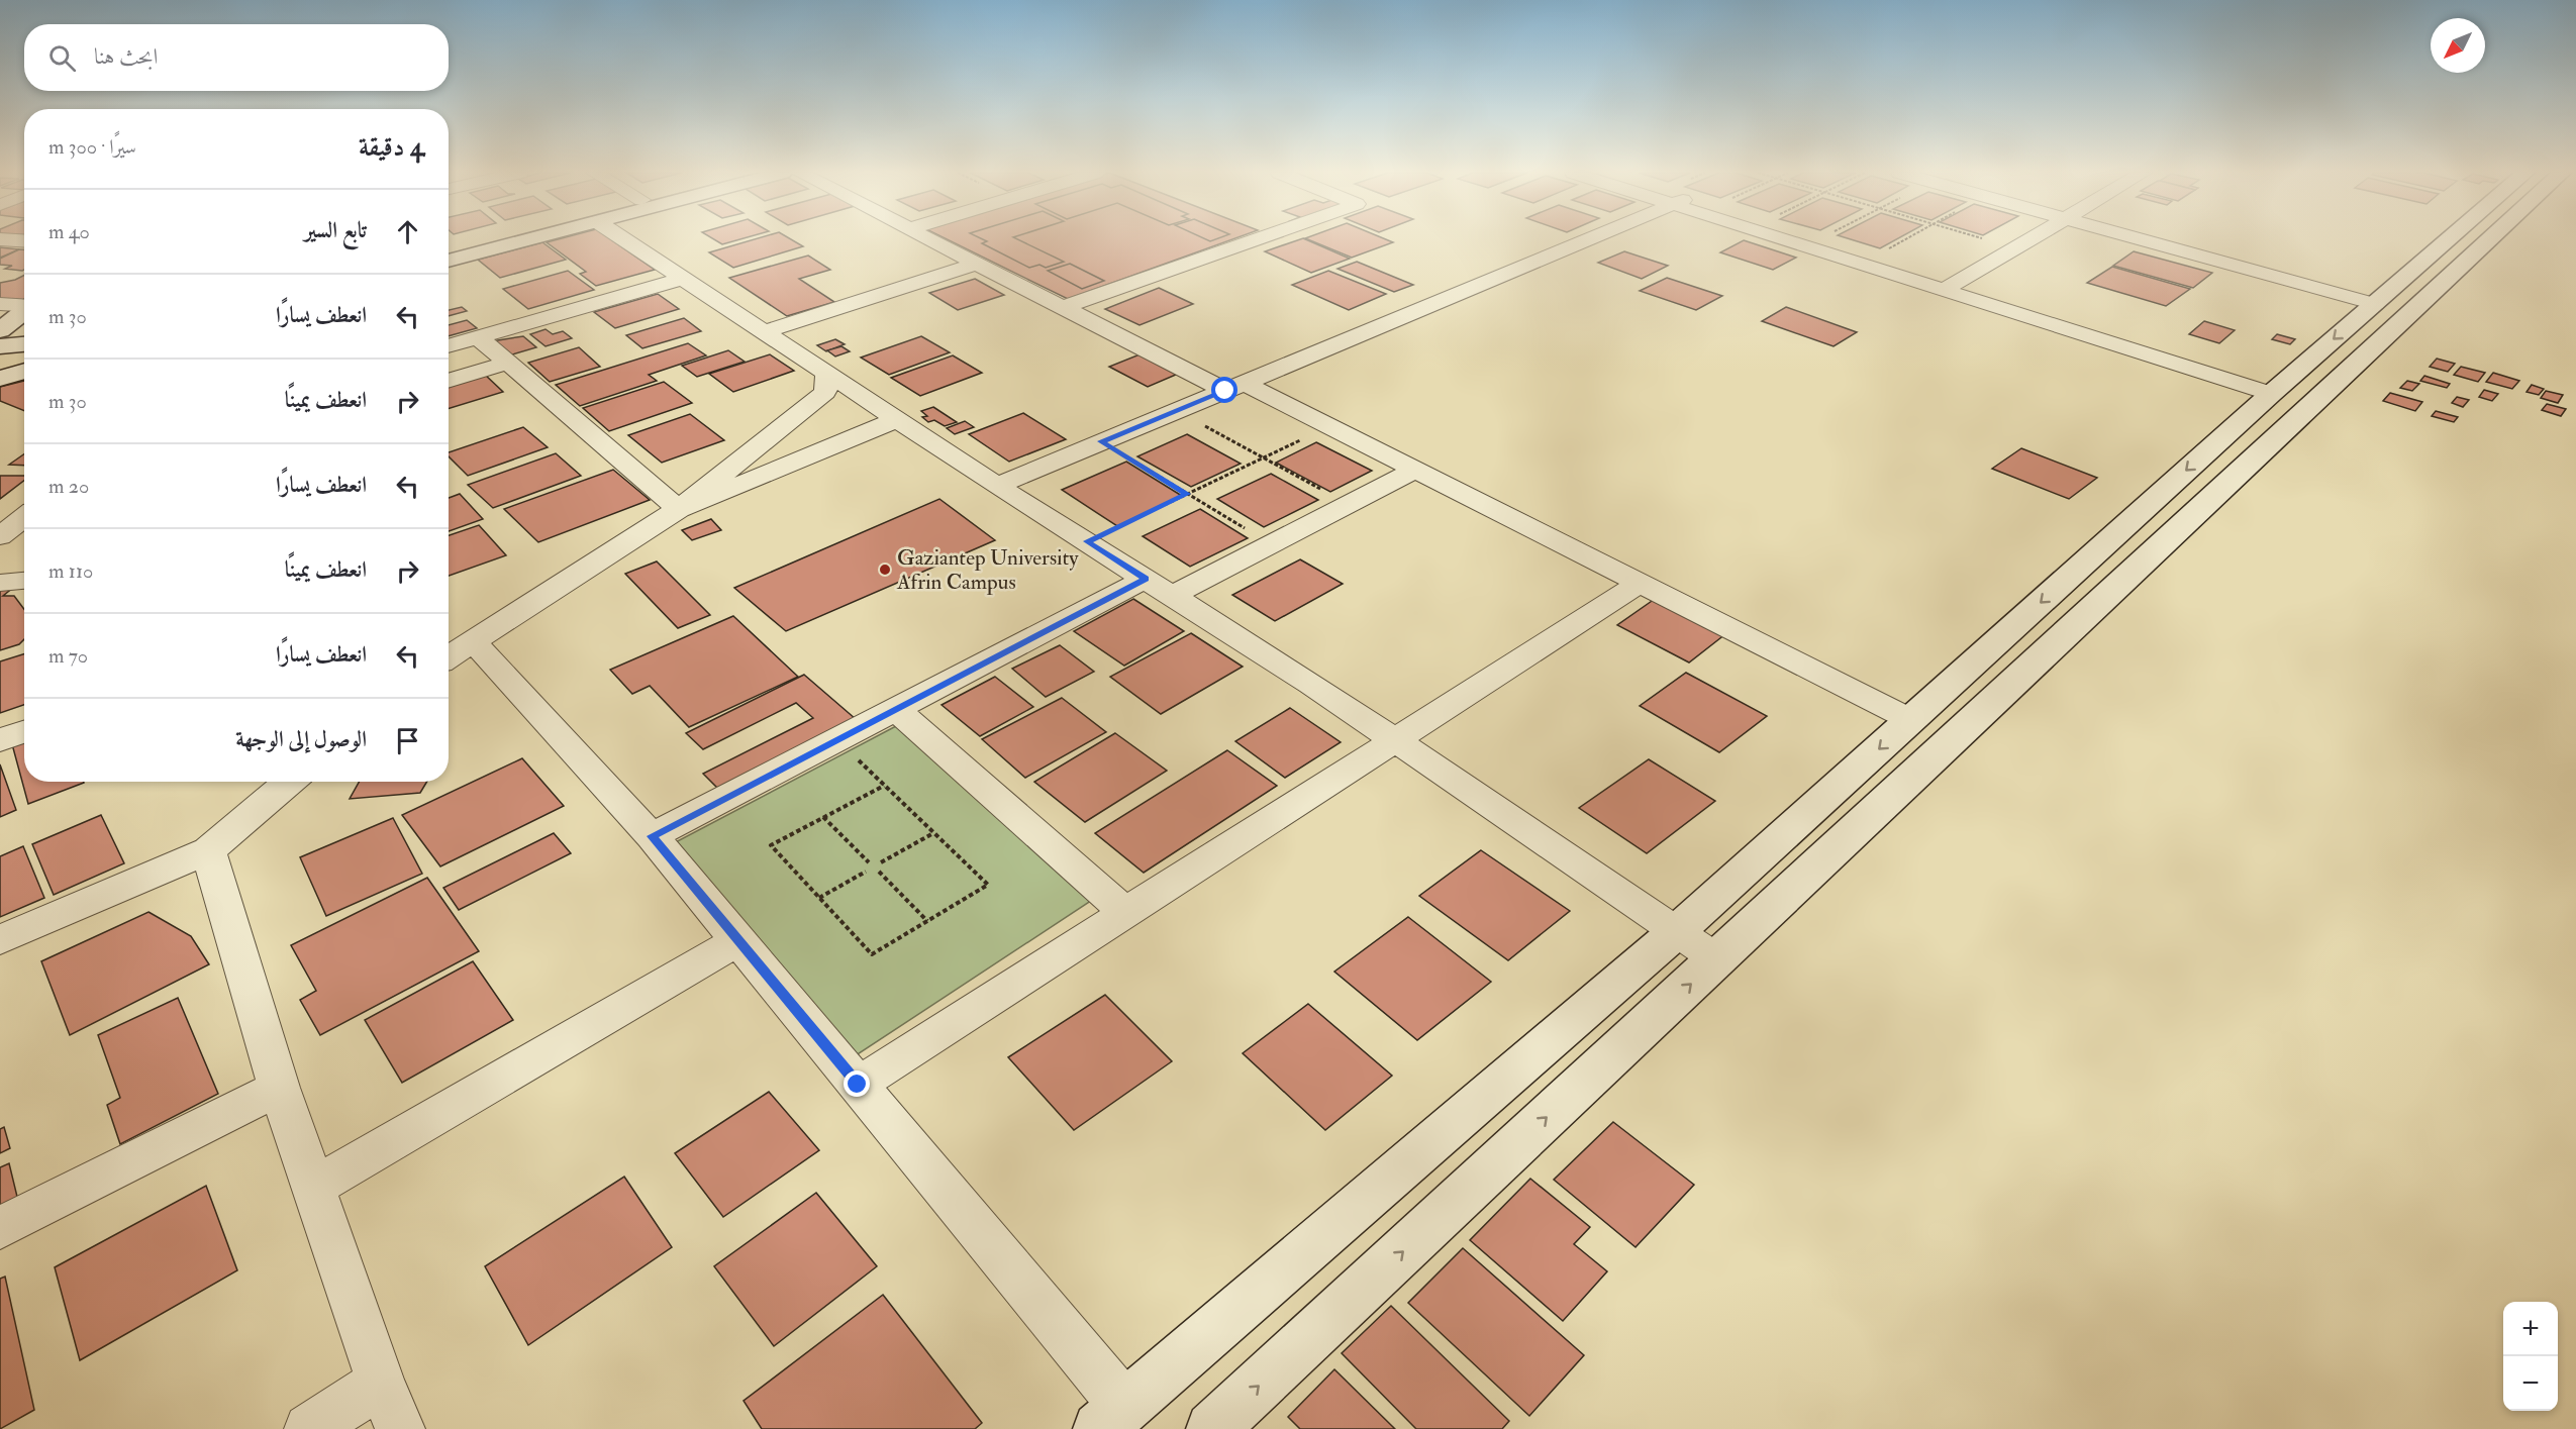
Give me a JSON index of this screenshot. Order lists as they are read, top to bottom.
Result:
{
  "places": ["Gaziantep University Afrin Campus"],
  "north": "bottom left",
  "page": {
    "search": "ابحث هنا",
    "heading": ["4 دقيقة", "سيرًا · 300 m"],
    "list": [
      ["تابع السير", "40 m"],
      ["انعطف يسارًا", "30 m"],
      ["انعطف يمينًا", "30 m"],
      ["انعطف يسارًا", "20 m"],
      ["انعطف يمينًا", "110 m"],
      ["انعطف يسارًا", "70 m"],
      "الوصول إلى الوجهة"
    ],
    "map_buttons": ["+", "−"]
  }
}
